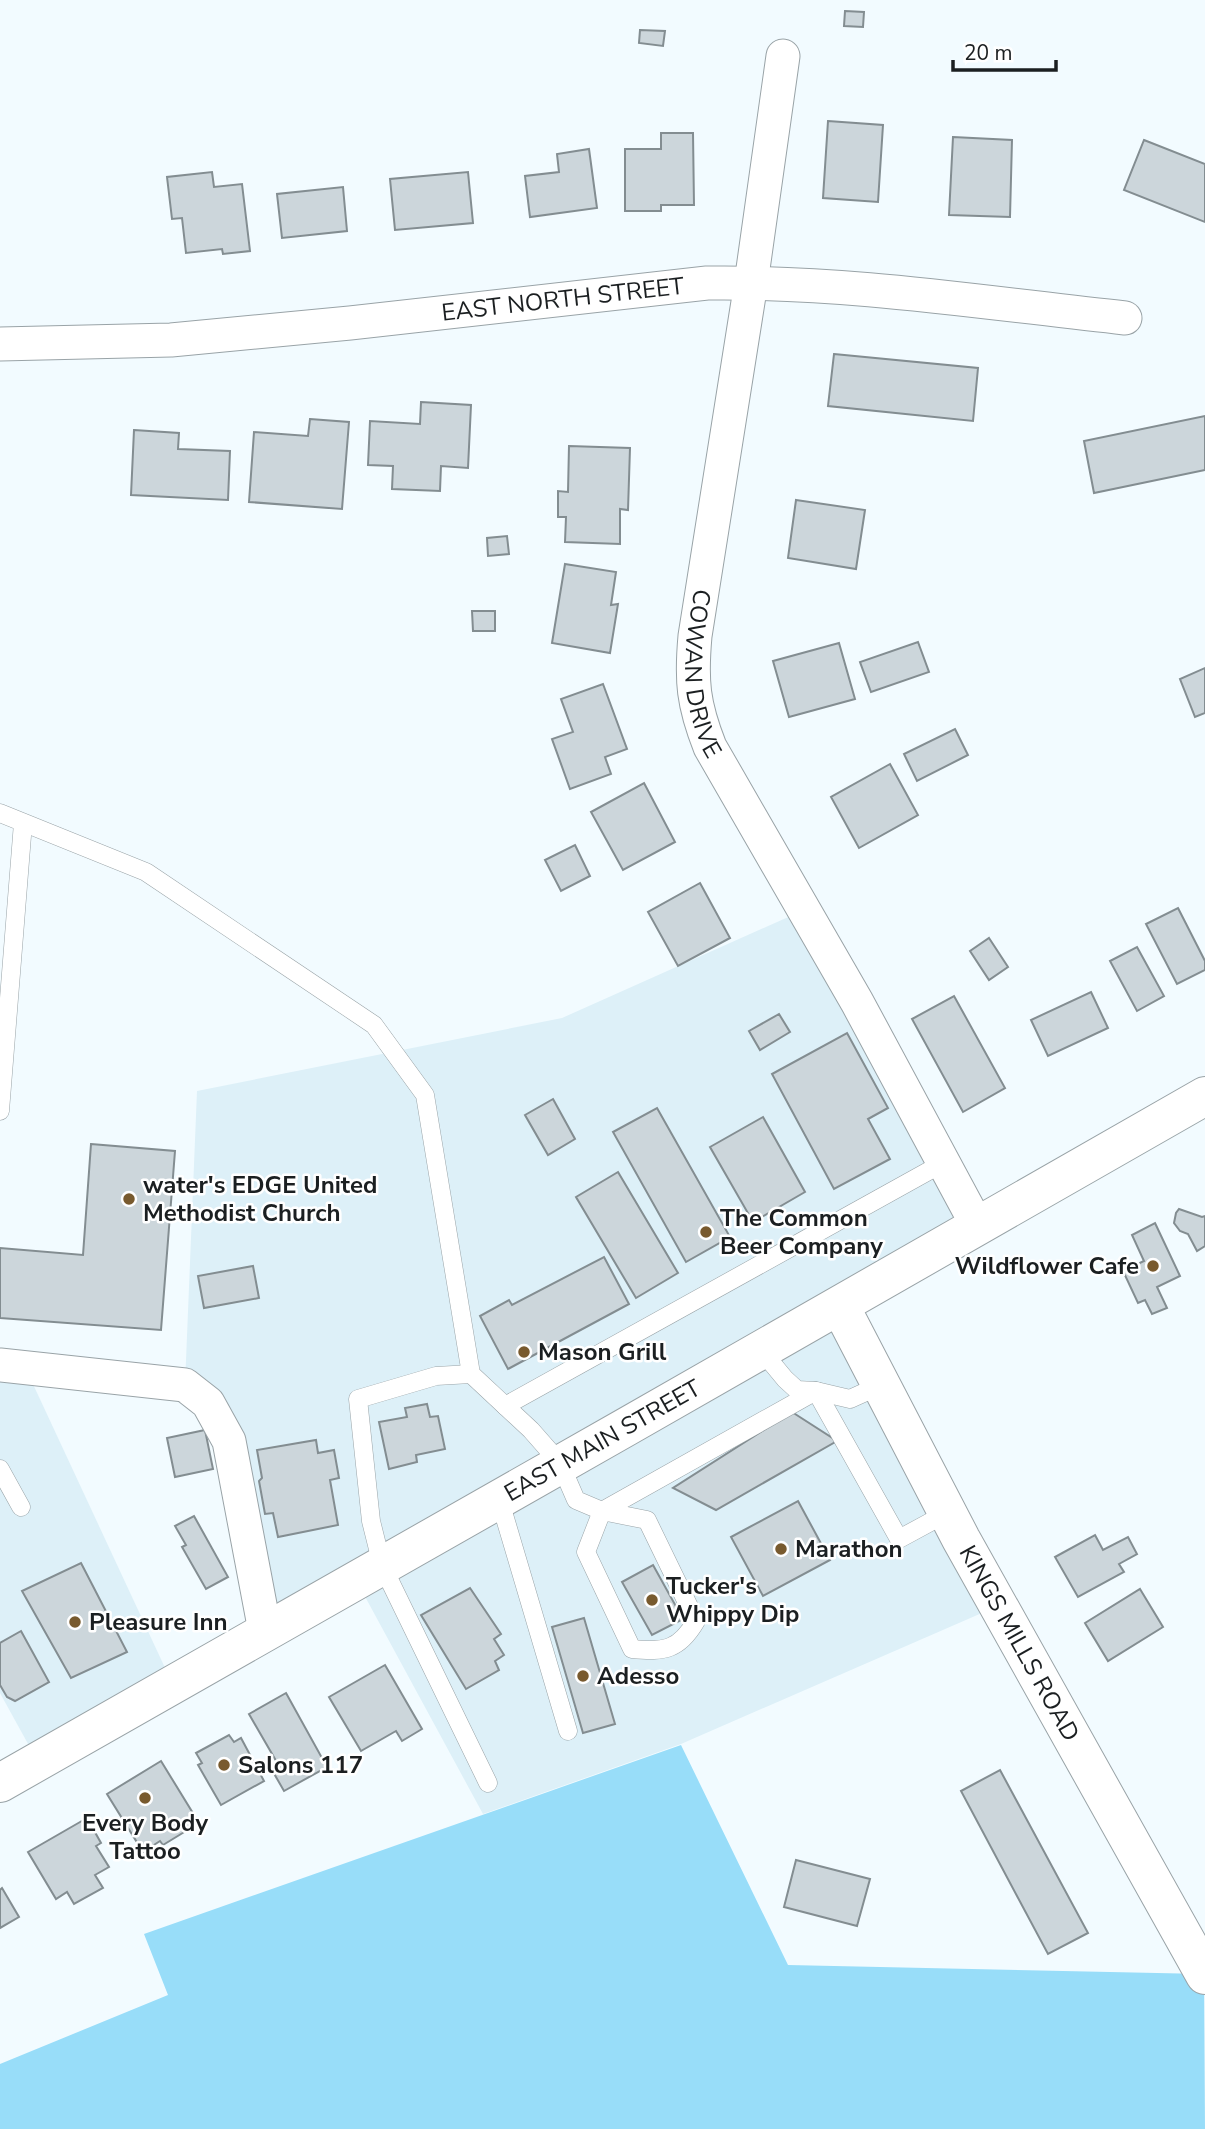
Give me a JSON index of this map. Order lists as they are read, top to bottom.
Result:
{
  "streets": {
    "main road": ["EAST MAIN STREET", "KINGS MILLS ROAD"],
    "street": ["EAST NORTH STREET", "COWAN DRIVE"]
  },
  "crossings": [
    ["EAST NORTH STREET", "COWAN DRIVE"],
    ["COWAN DRIVE", "EAST MAIN STREET"],
    ["EAST MAIN STREET", "KINGS MILLS ROAD"]
  ],
  "places": [
    "water's EDGE United Methodist Church",
    "The Common Beer Company",
    "Wildflower Cafe",
    "Mason Grill",
    "Marathon",
    "Tucker's Whippy Dip",
    "Pleasure Inn",
    "Adesso",
    "Salons 117",
    "Every Body Tattoo"
  ],
  "scale_bar": "20 m"
}
